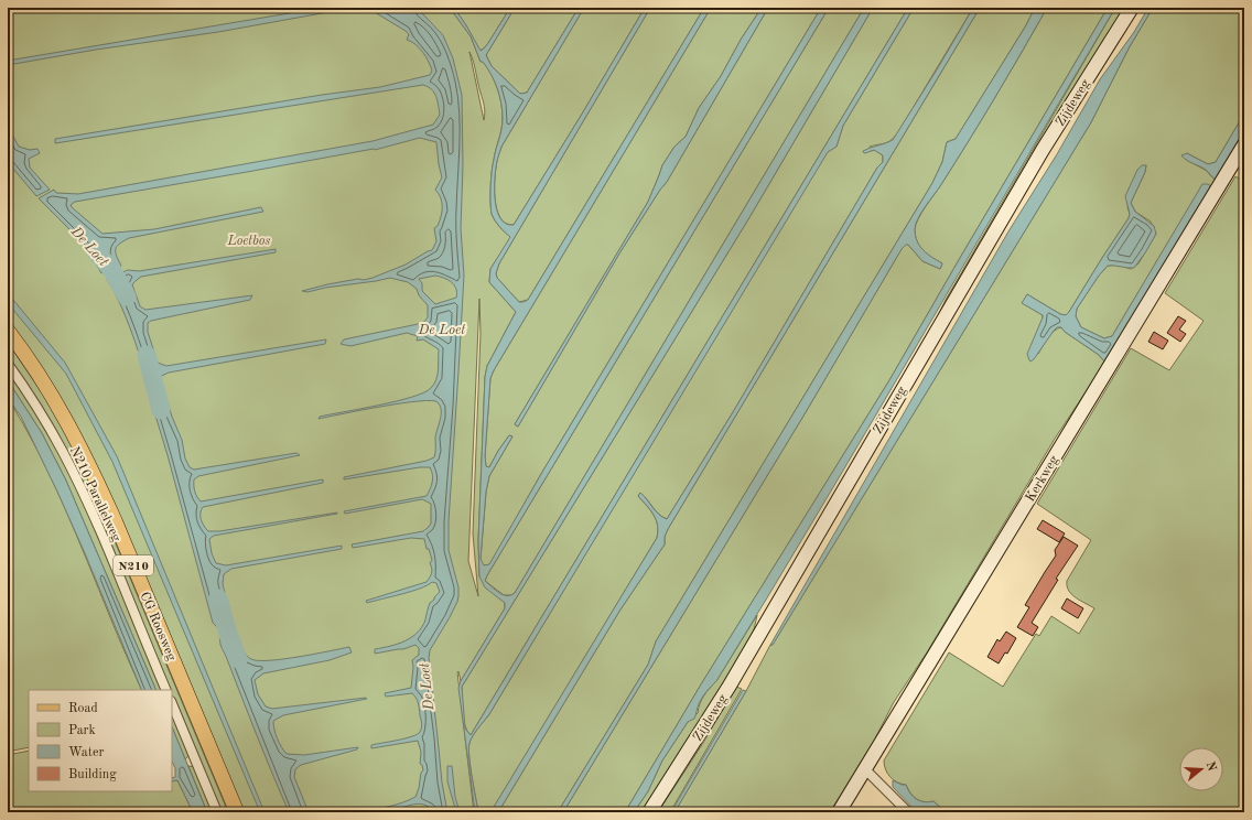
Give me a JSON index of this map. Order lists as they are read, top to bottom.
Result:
{
  "streets": {
    "main road": [
      "Zijdeweg",
      "Kerkweg",
      "N210",
      "CG Roosweg"
    ],
    "street": ["N210 Parallelweg"]
  },
  "water": ["De Loet"],
  "parks": ["Loetbos"],
  "legend": [
    "Road",
    "Park",
    "Water",
    "Building"
  ],
  "north": "right"
}
